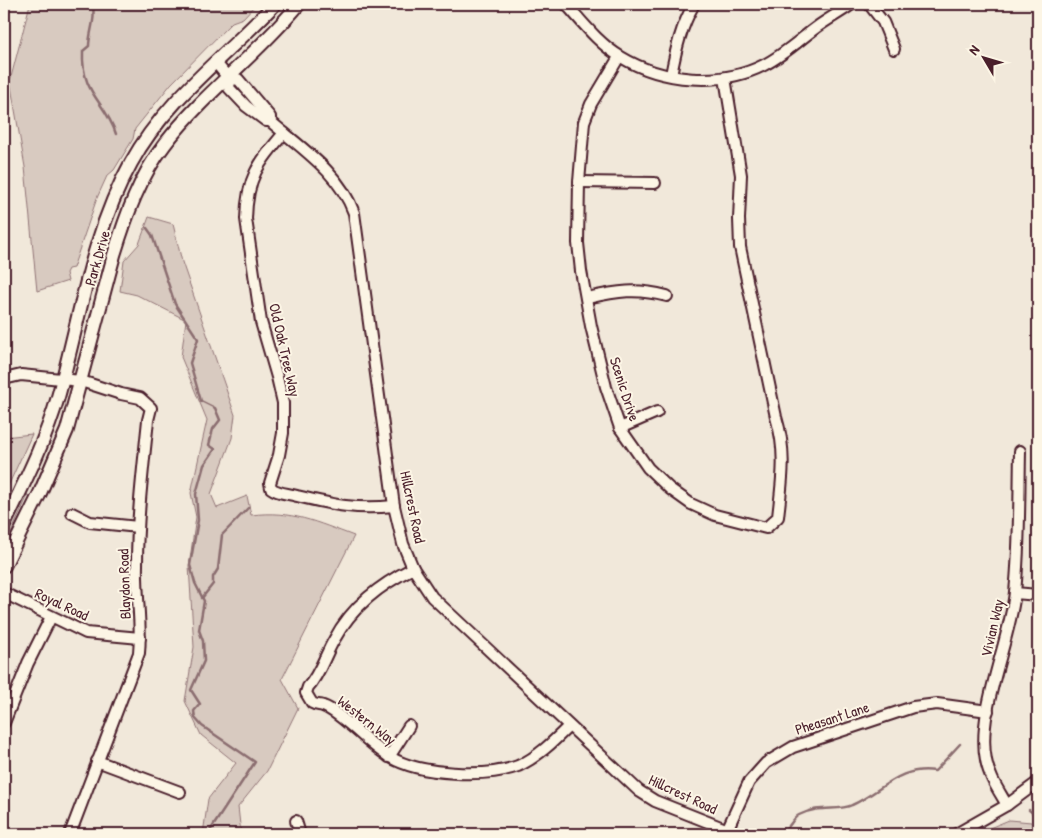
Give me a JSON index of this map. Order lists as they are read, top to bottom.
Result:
{
  "streets": {
    "street": [
      "Park Drive",
      "Old Oak Tree Way",
      "Scenic Drive",
      "Hillcrest Road",
      "Blaydon Road",
      "Royal Road",
      "Vivian Way",
      "Pheasant Lane",
      "Western Way"
    ]
  },
  "crossings": [
    ["Park Drive", "Hillcrest Road"],
    ["Park Drive", "Blaydon Road"],
    ["Old Oak Tree Way", "Hillcrest Road"],
    ["Hillcrest Road", "Pheasant Lane"],
    ["Hillcrest Road", "Western Way"],
    ["Blaydon Road", "Royal Road"],
    ["Vivian Way", "Pheasant Lane"]
  ],
  "north": "top left"
}
